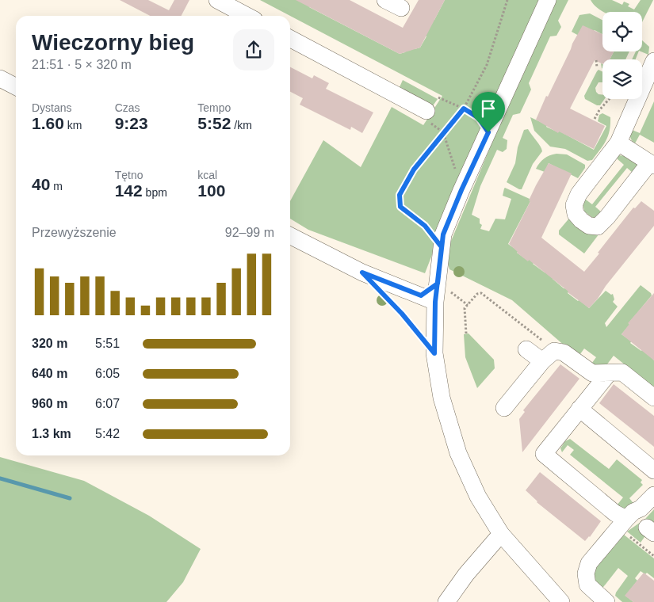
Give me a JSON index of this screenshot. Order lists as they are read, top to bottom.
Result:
{
  "page": {
    "heading": ["Wieczorny bieg", "21:51 · 5 × 320 m"],
    "stats": [
      ["Dystans", "1.60 km"],
      ["Czas", "9:23"],
      ["Tempo", "5:52 /km"],
      ["40 m"],
      ["Tętno", "142 bpm"],
      ["kcal", "100"]
    ],
    "chart": ["Przewyższenie", "92–99 m"],
    "list": [
      {
        "name": "320 m",
        "note": "5:51"
      },
      {
        "name": "640 m",
        "note": "6:05"
      },
      {
        "name": "960 m",
        "note": "6:07"
      },
      {
        "name": "1.3 km",
        "note": "5:42"
      }
    ]
  }
}
